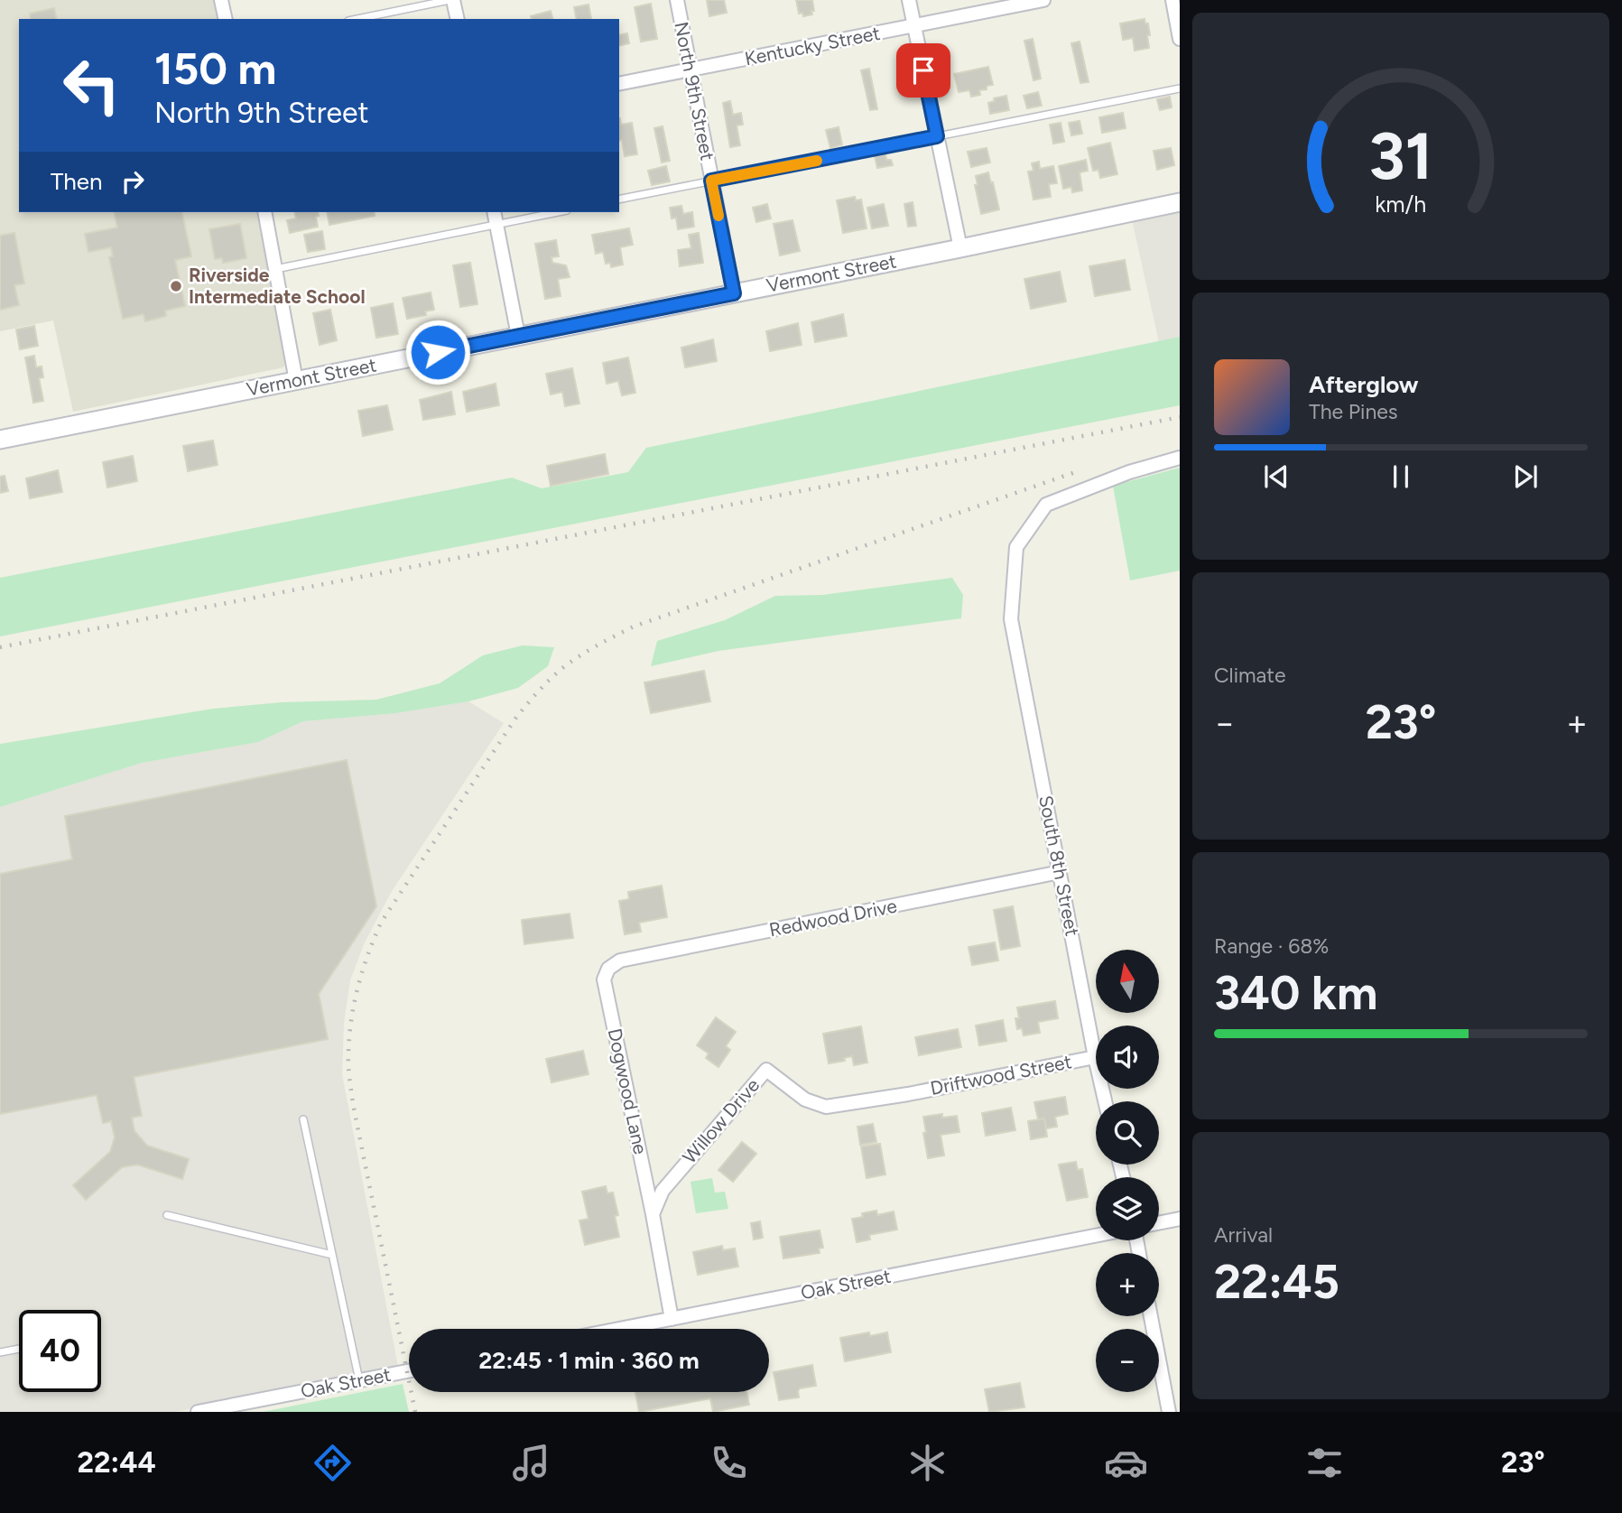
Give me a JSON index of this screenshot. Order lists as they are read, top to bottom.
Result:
{
  "streets": {
    "street": [
      "Kentucky Street",
      "North 9th Street",
      "Vermont Street",
      "South 8th Street",
      "Redwood Drive",
      "Driftwood Street",
      "Dogwood Lane",
      "Willow Drive",
      "Oak Street"
    ]
  },
  "crossings": [
    ["Kentucky Street", "North 9th Street"],
    ["North 9th Street", "Vermont Street"],
    ["South 8th Street", "Redwood Drive"],
    ["South 8th Street", "Driftwood Street"],
    ["Redwood Drive", "Dogwood Lane"],
    ["Driftwood Street", "Willow Drive"],
    ["Dogwood Lane", "Willow Drive"]
  ],
  "places": ["Riverside Intermediate School"],
  "north": "top",
  "page": {
    "turn": ["150 m", "North 9th Street"],
    "then": "Then",
    "song": ["Afterglow", "The Pines"],
    "tile": [
      "Climate",
      ["Range · 68%", "340 km"],
      ["Arrival", "22:45"]
    ],
    "heat": ["−", "23°", "+"],
    "map_buttons": ["+", "−"],
    "limit": "40",
    "trip": "22:45 · 1 min · 360 m",
    "tabs": ["22:44", "23°"],
    "gauge": ["31", "km/h"]
  }
}
